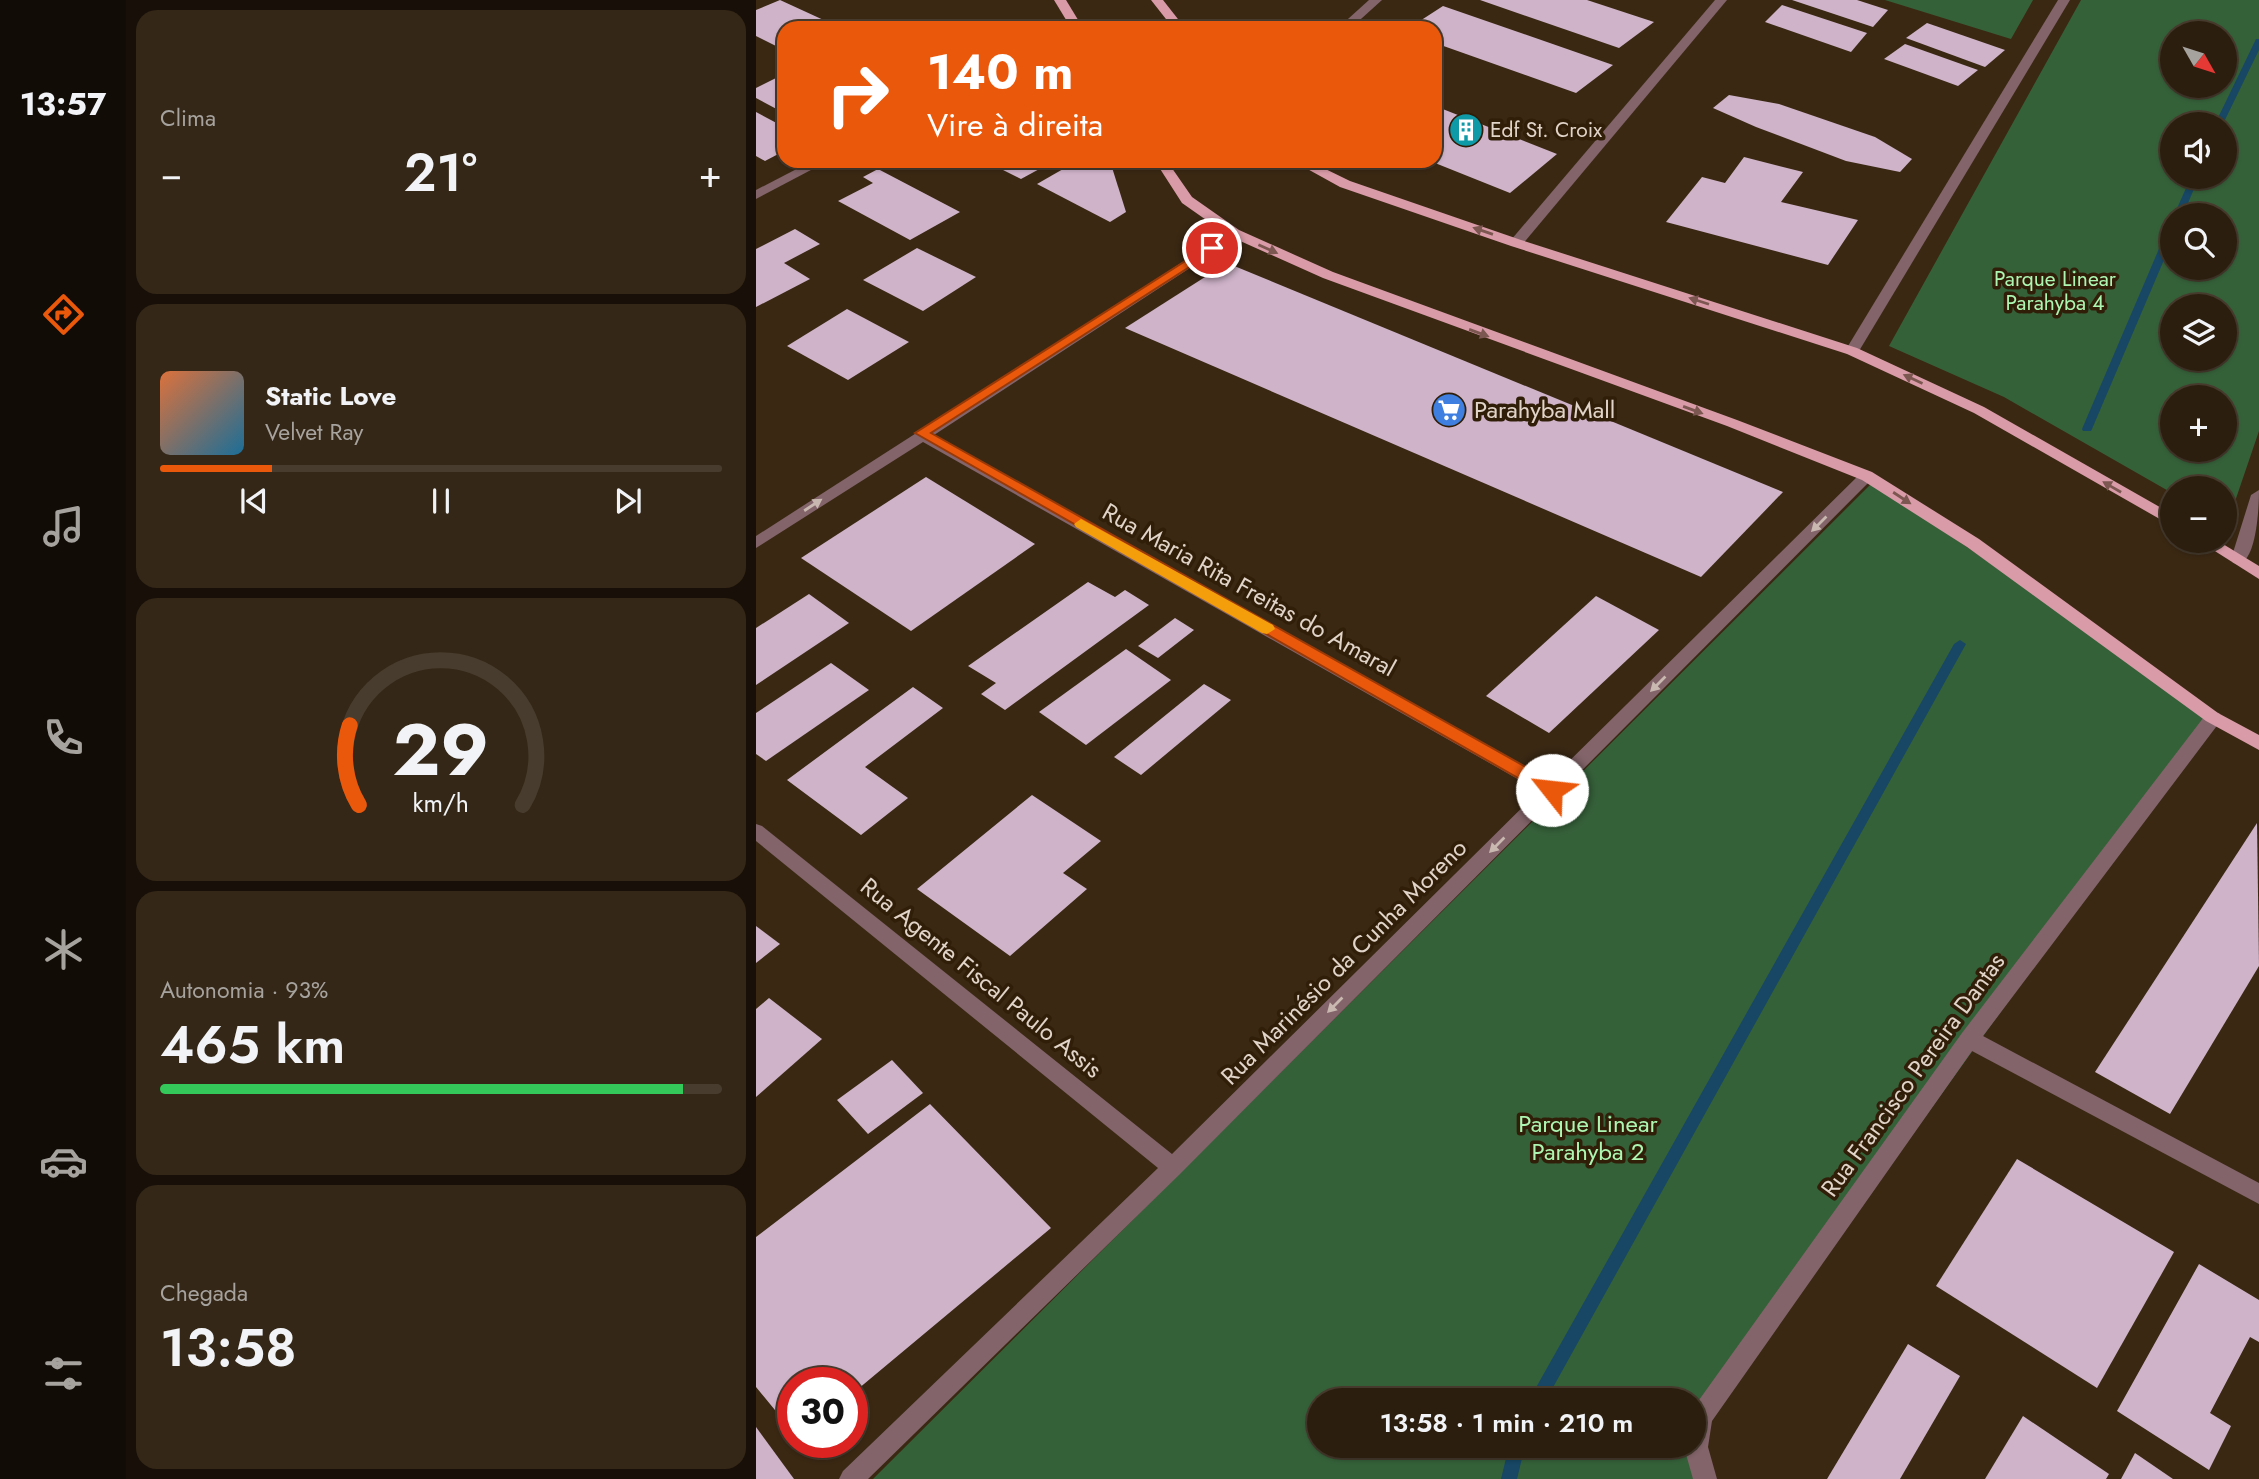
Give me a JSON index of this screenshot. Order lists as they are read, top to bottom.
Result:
{
  "streets": {
    "street": [
      "Rua Maria Rita Freitas do Amaral",
      "Rua Marinésio da Cunha Moreno",
      "Rua Agente Fiscal Paulo Assis",
      "Rua Francisco Pereira Dantas"
    ]
  },
  "crossings": [
    ["Rua Maria Rita Freitas do Amaral", "Rua Marinésio da Cunha Moreno"],
    ["Rua Marinésio da Cunha Moreno", "Rua Agente Fiscal Paulo Assis"]
  ],
  "one_way": ["Rua Marinésio da Cunha Moreno"],
  "parks": ["Parque Linear Parahyba 4", "Parque Linear Parahyba 2"],
  "places": {
    "building": ["Edf St. Croix"],
    "supermarket": ["Parahyba Mall"]
  },
  "north": "bottom right",
  "page": {
    "tabs": "13:57",
    "tile": [
      "Clima",
      ["Autonomia · 93%", "465 km"],
      ["Chegada", "13:58"]
    ],
    "map_buttons": ["+", "−"],
    "turn": ["140 m", "Vire à direita"],
    "heat": ["−", "21°", "+"],
    "song": ["Static Love", "Velvet Ray"],
    "limit": "30",
    "trip": "13:58 · 1 min · 210 m",
    "gauge": ["29", "km/h"]
  }
}
